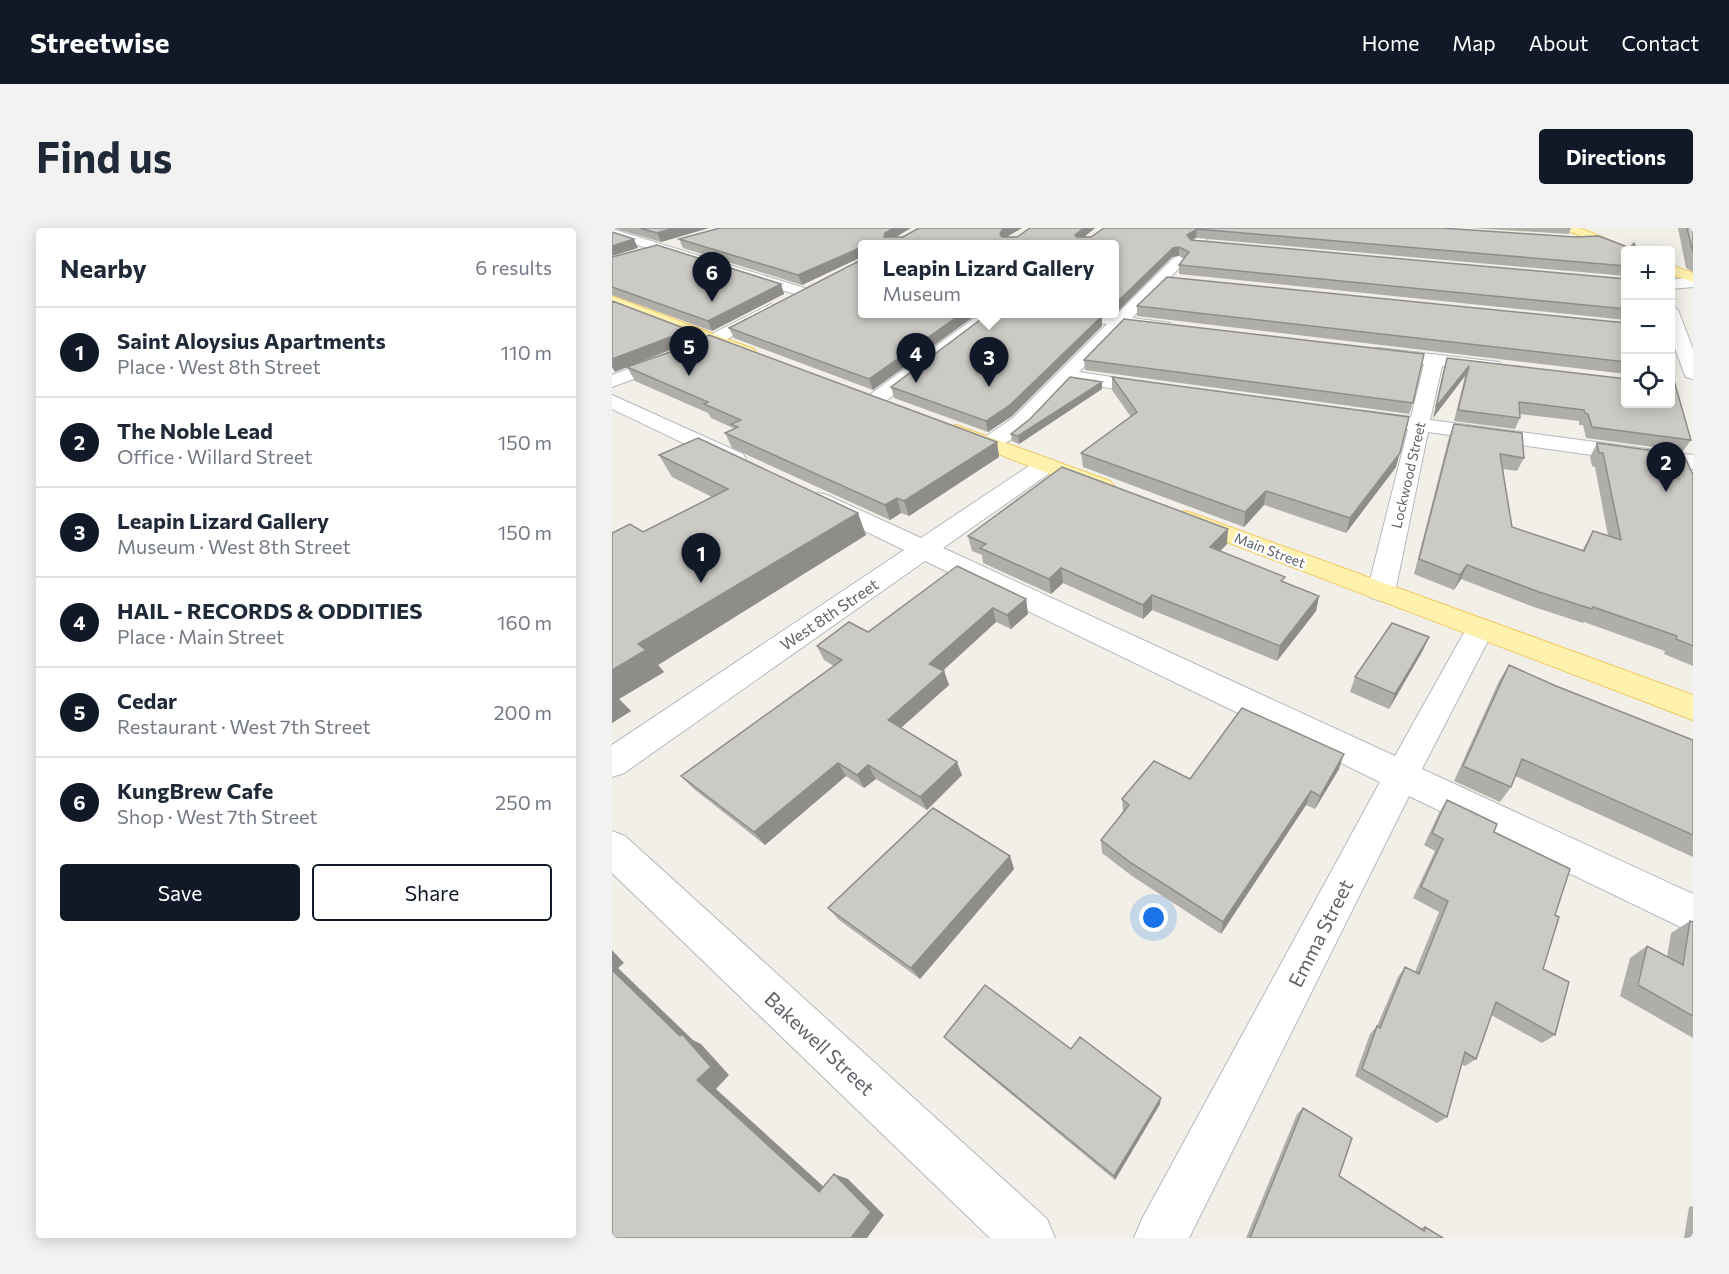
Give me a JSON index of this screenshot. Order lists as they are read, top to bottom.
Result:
{
  "streets": {
    "main road": ["Main Street"],
    "street": [
      "Lockwood Street",
      "West 8th Street",
      "Emma Street",
      "Bakewell Street"
    ]
  },
  "crossings": [
    ["Lockwood Street", "Main Street"],
    ["Main Street", "Emma Street"]
  ],
  "page": {
    "header": "Streetwise",
    "nav": [
      "Home",
      "Map",
      "About",
      "Contact"
    ],
    "buttons": [
      "Directions",
      ["Save", "Share"]
    ],
    "title": "Find us",
    "heading": ["Nearby", "6 results"],
    "popup": ["Leapin Lizard Gallery", "Museum"],
    "map_buttons": ["+", "−"],
    "pins": [
      "6",
      "5",
      "4",
      "3",
      "2",
      "1"
    ],
    "list": [
      {
        "mark": "1",
        "name": "Saint Aloysius Apartments",
        "note": "Place · West 8th Street",
        "value": "110 m"
      },
      {
        "mark": "2",
        "name": "The Noble Lead",
        "note": "Office · Willard Street",
        "value": "150 m"
      },
      {
        "mark": "3",
        "name": "Leapin Lizard Gallery",
        "note": "Museum · West 8th Street",
        "value": "150 m"
      },
      {
        "mark": "4",
        "name": "HAIL - RECORDS & ODDITIES",
        "note": "Place · Main Street",
        "value": "160 m"
      },
      {
        "mark": "5",
        "name": "Cedar",
        "note": "Restaurant · West 7th Street",
        "value": "200 m"
      },
      {
        "mark": "6",
        "name": "KungBrew Cafe",
        "note": "Shop · West 7th Street",
        "value": "250 m"
      }
    ]
  }
}
